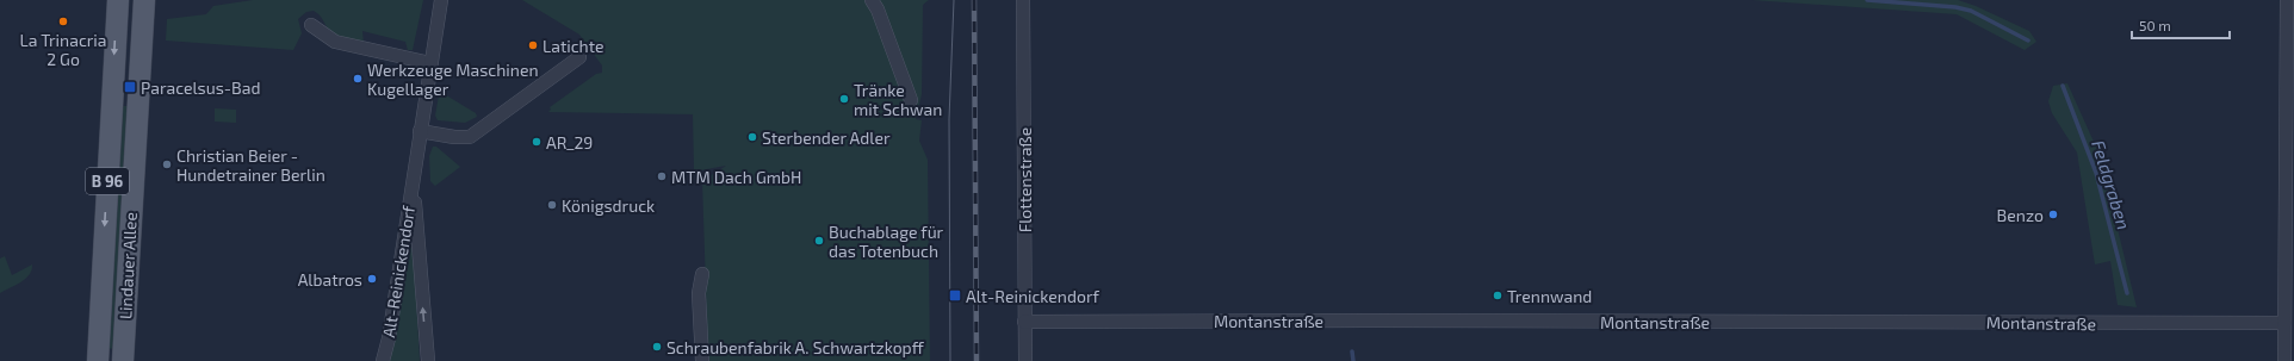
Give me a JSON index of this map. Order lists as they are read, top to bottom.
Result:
{
  "streets": {
    "main road": ["B 96", "Lindauer Allee"],
    "street": ["Flottenstraße", "Alt-Reinickendorf", "Montanstraße"]
  },
  "crossings": [
    ["Flottenstraße", "Montanstraße"]
  ],
  "water": ["Feldgraben"],
  "places": {
    "other": [
      "La Trinacria 2 Go",
      "Latichte",
      "Werkzeuge Maschinen Kugellager",
      "Tränke mit Schwan",
      "Sterbender Adler",
      "AR_29",
      "Christian Beier - Hundetrainer Berlin",
      "MTM Dach GmbH",
      "Königsdruck",
      "Benzo",
      "Buchablage für das Totenbuch",
      "Albatros",
      "Trennwand",
      "Schraubenfabrik A. Schwartzkopff"
    ],
    "transit": ["Paracelsus-Bad", "Alt-Reinickendorf"]
  },
  "scale_bar": "50 m"
}
